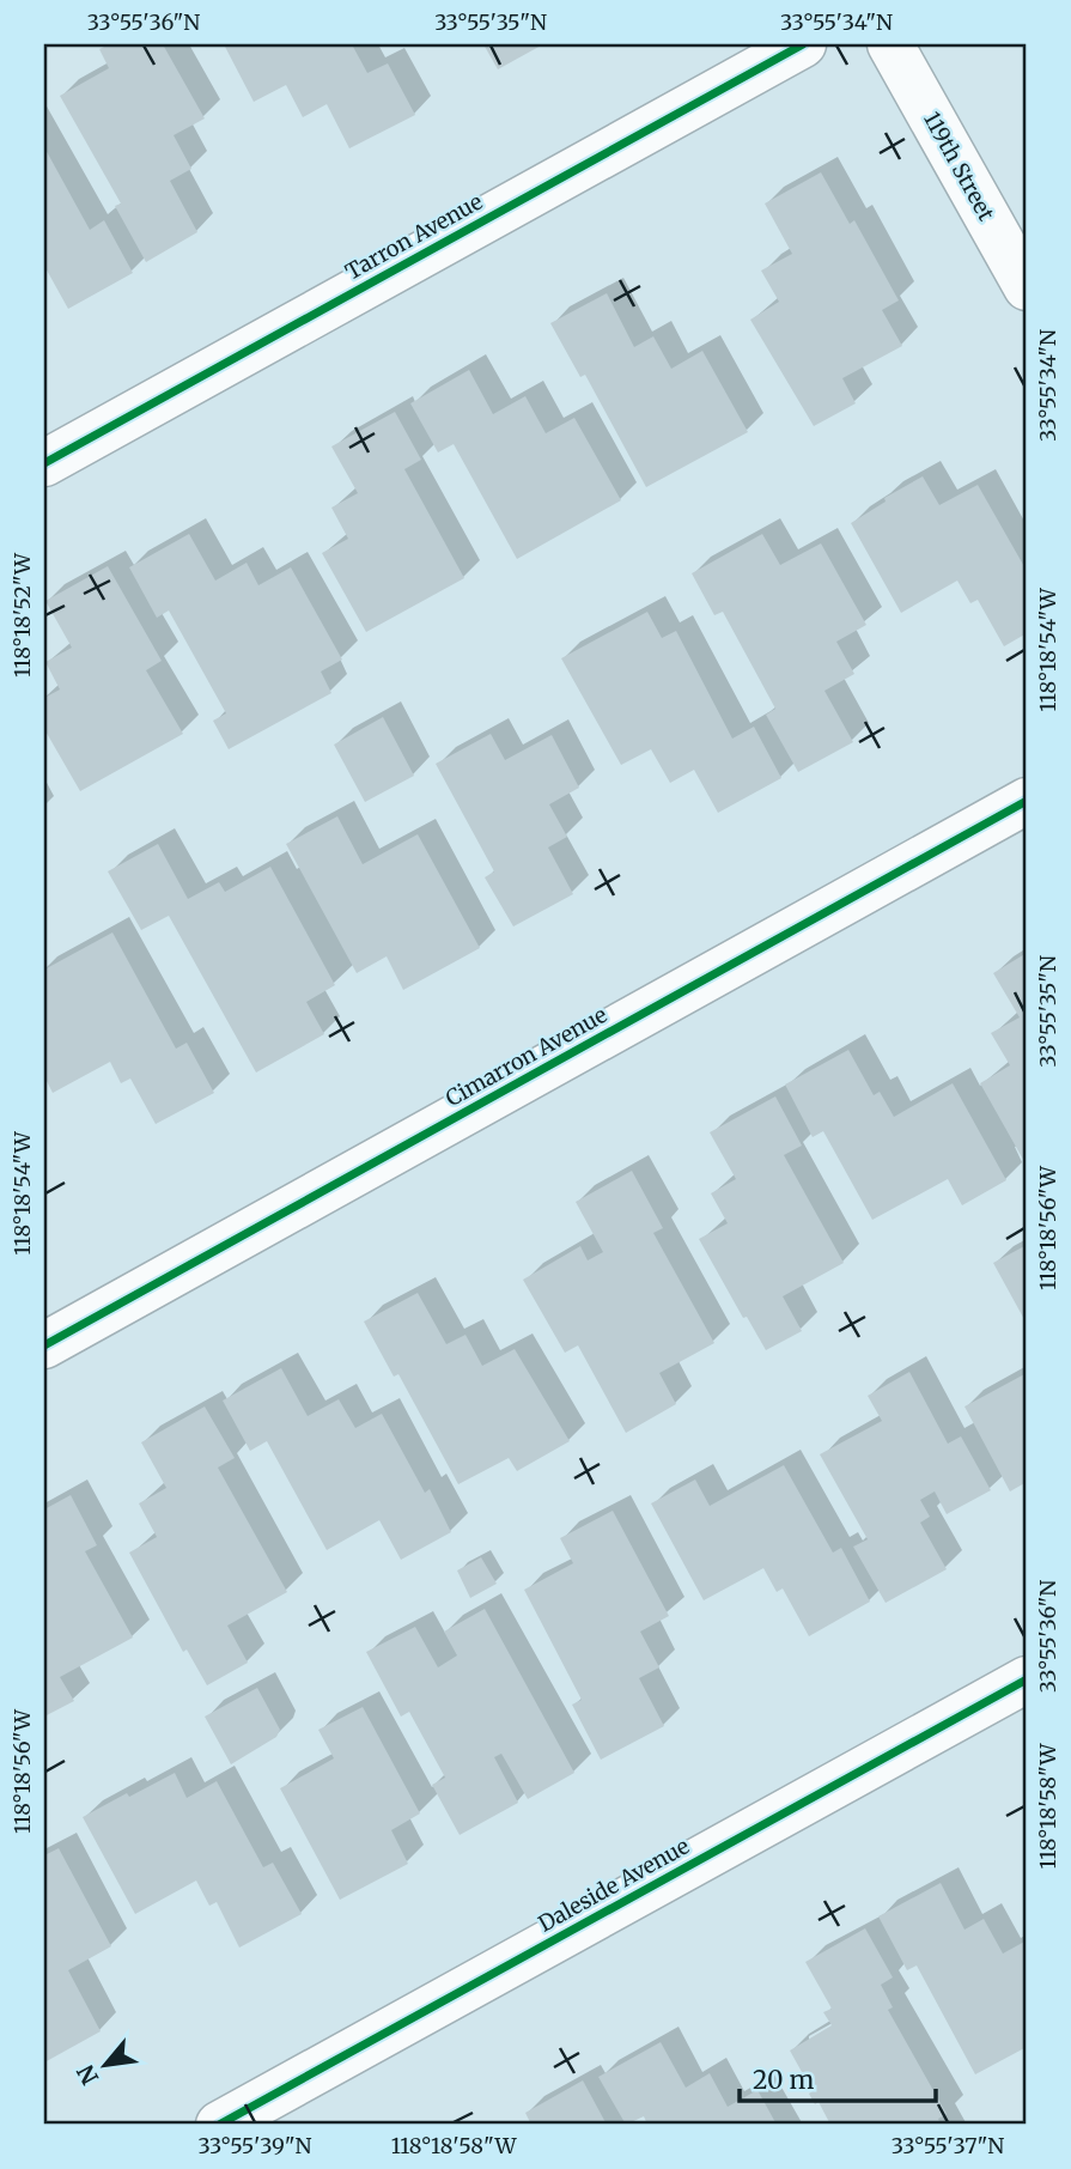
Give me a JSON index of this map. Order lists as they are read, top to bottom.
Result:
{
  "streets": {
    "street": [
      "119th Street",
      "Tarron Avenue",
      "Cimarron Avenue",
      "Daleside Avenue"
    ]
  },
  "scale_bar": "20 m",
  "north": "bottom left",
  "coordinates": [
    "33°55'36\"N",
    "33°55'35\"N",
    "33°55'34\"N",
    "118°18'52\"W",
    "118°18'54\"W",
    "118°18'56\"W",
    "118°18'58\"W",
    "33°55'39\"N",
    "33°55'37\"N"
  ]
}
